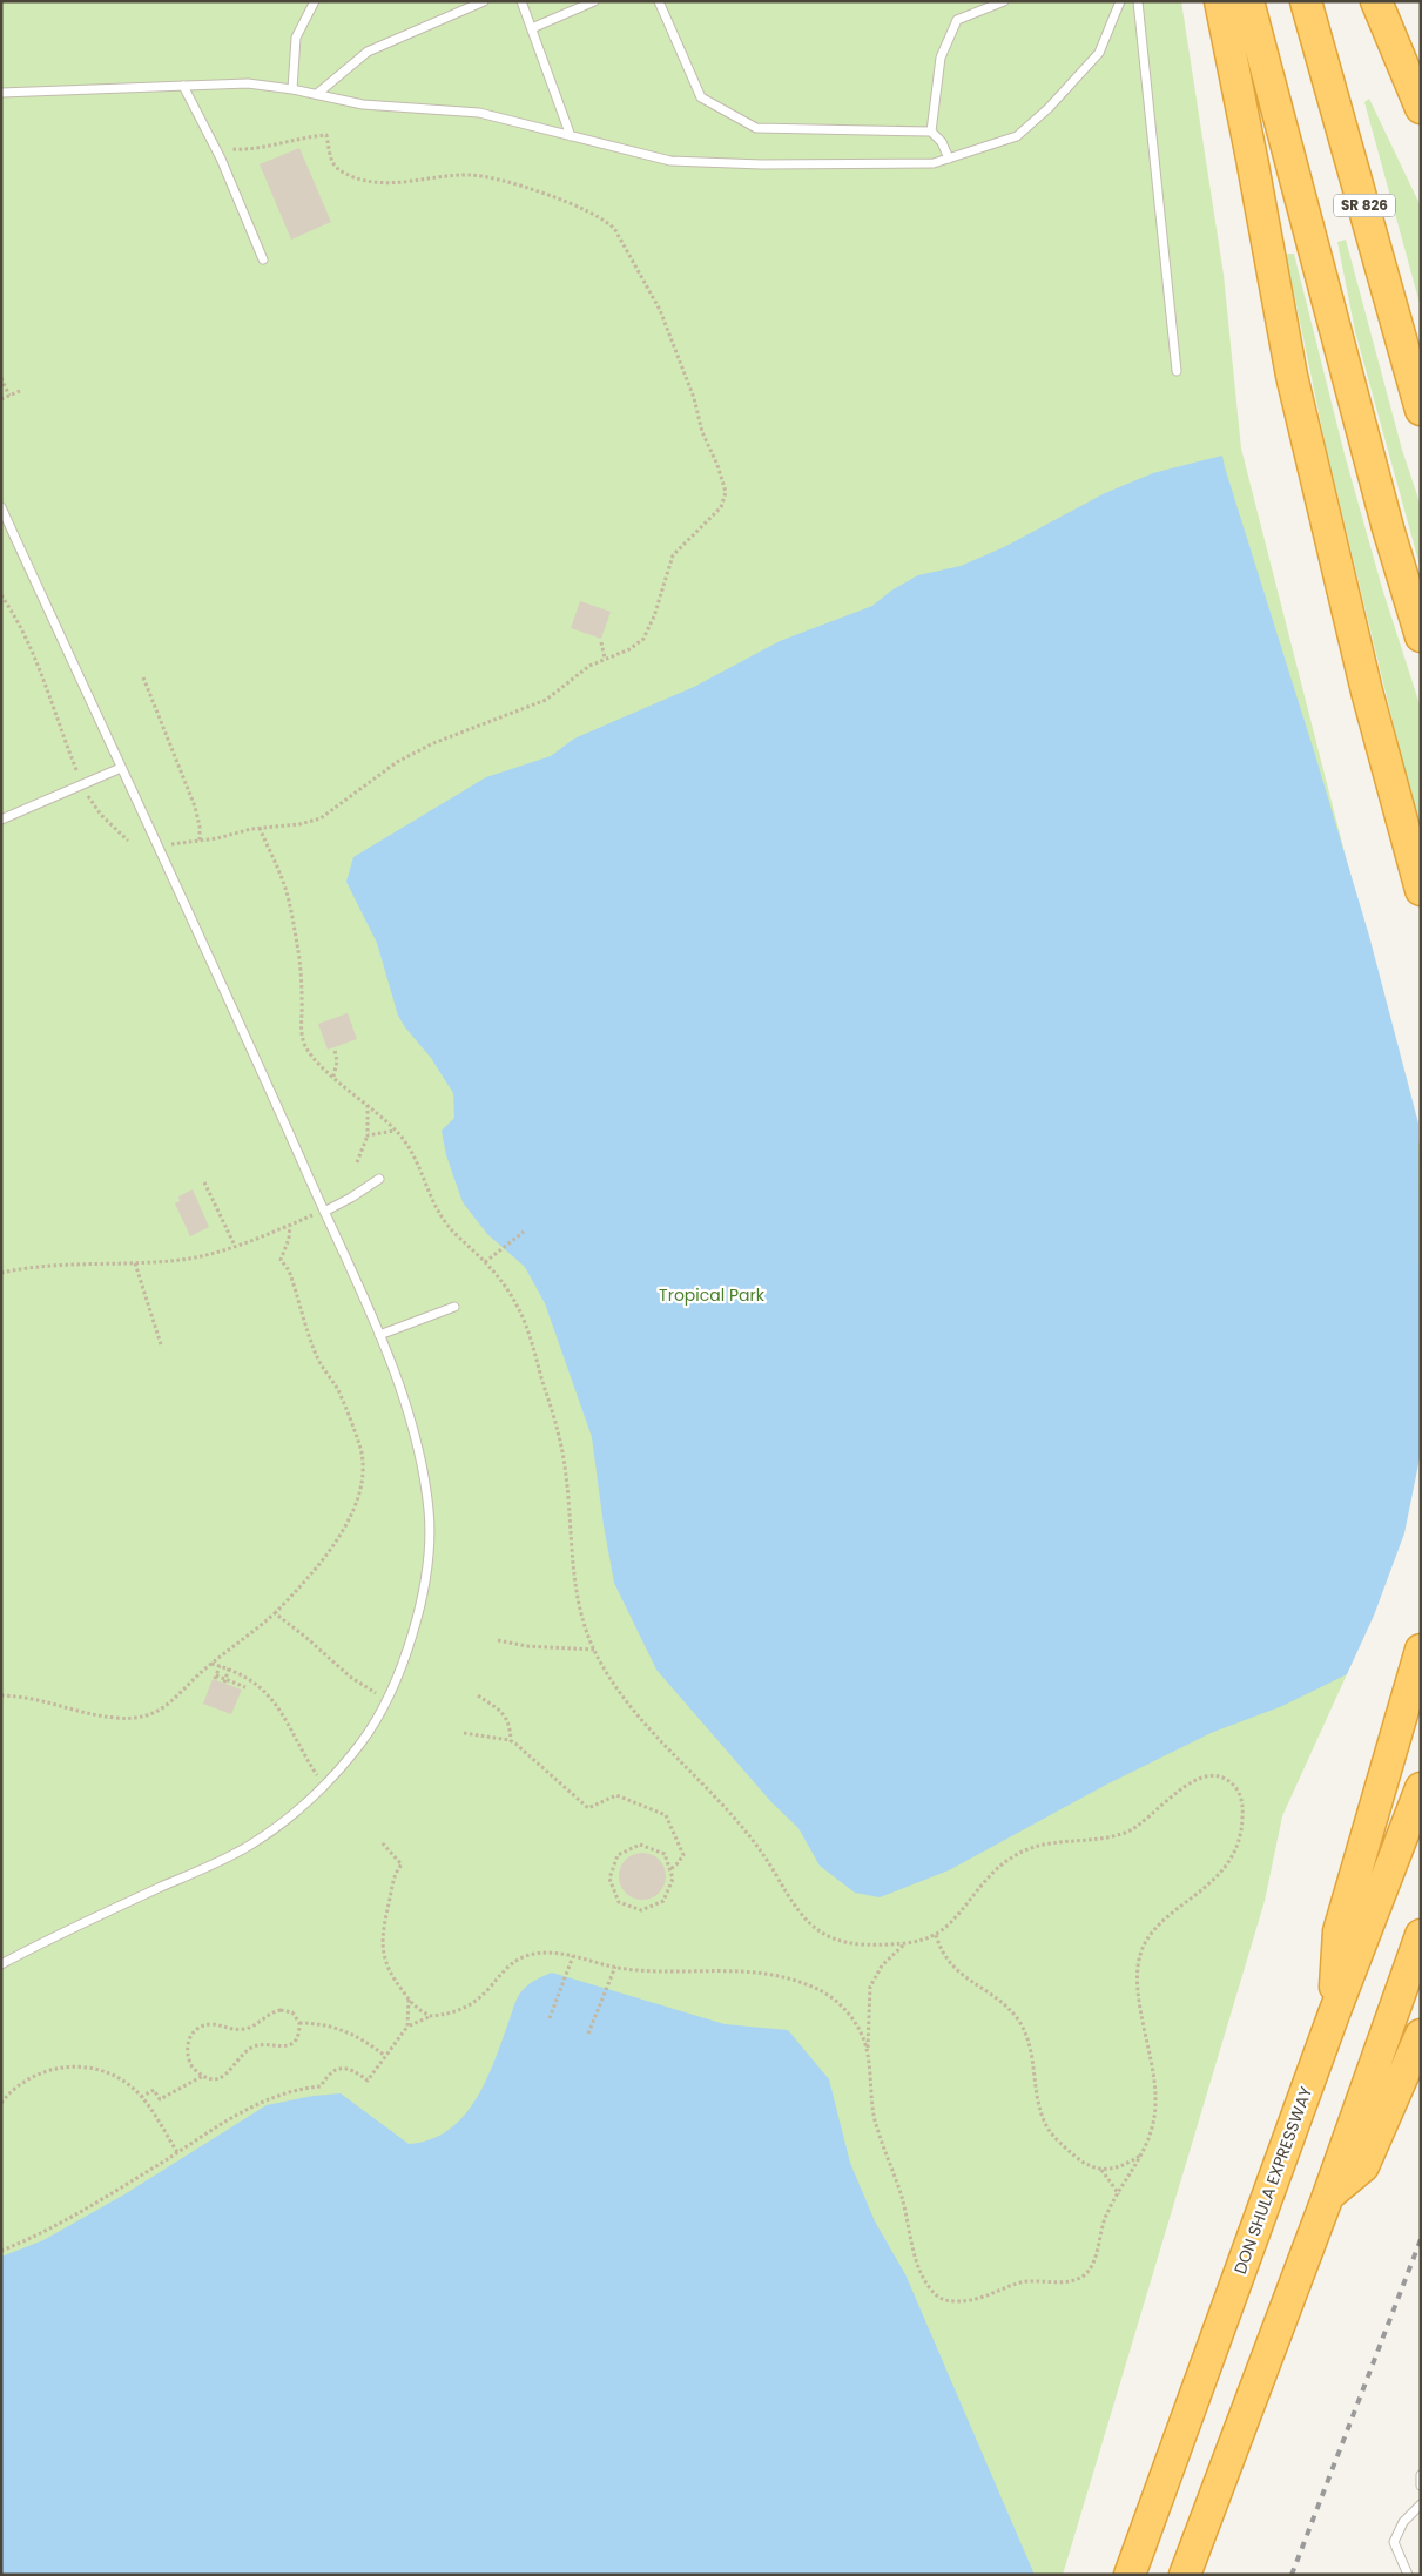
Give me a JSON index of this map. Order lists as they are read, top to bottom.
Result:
{
  "streets": {
    "highway": ["SR 826", "DON SHULA EXPRESSWAY"]
  },
  "parks": ["Tropical Park"]
}
